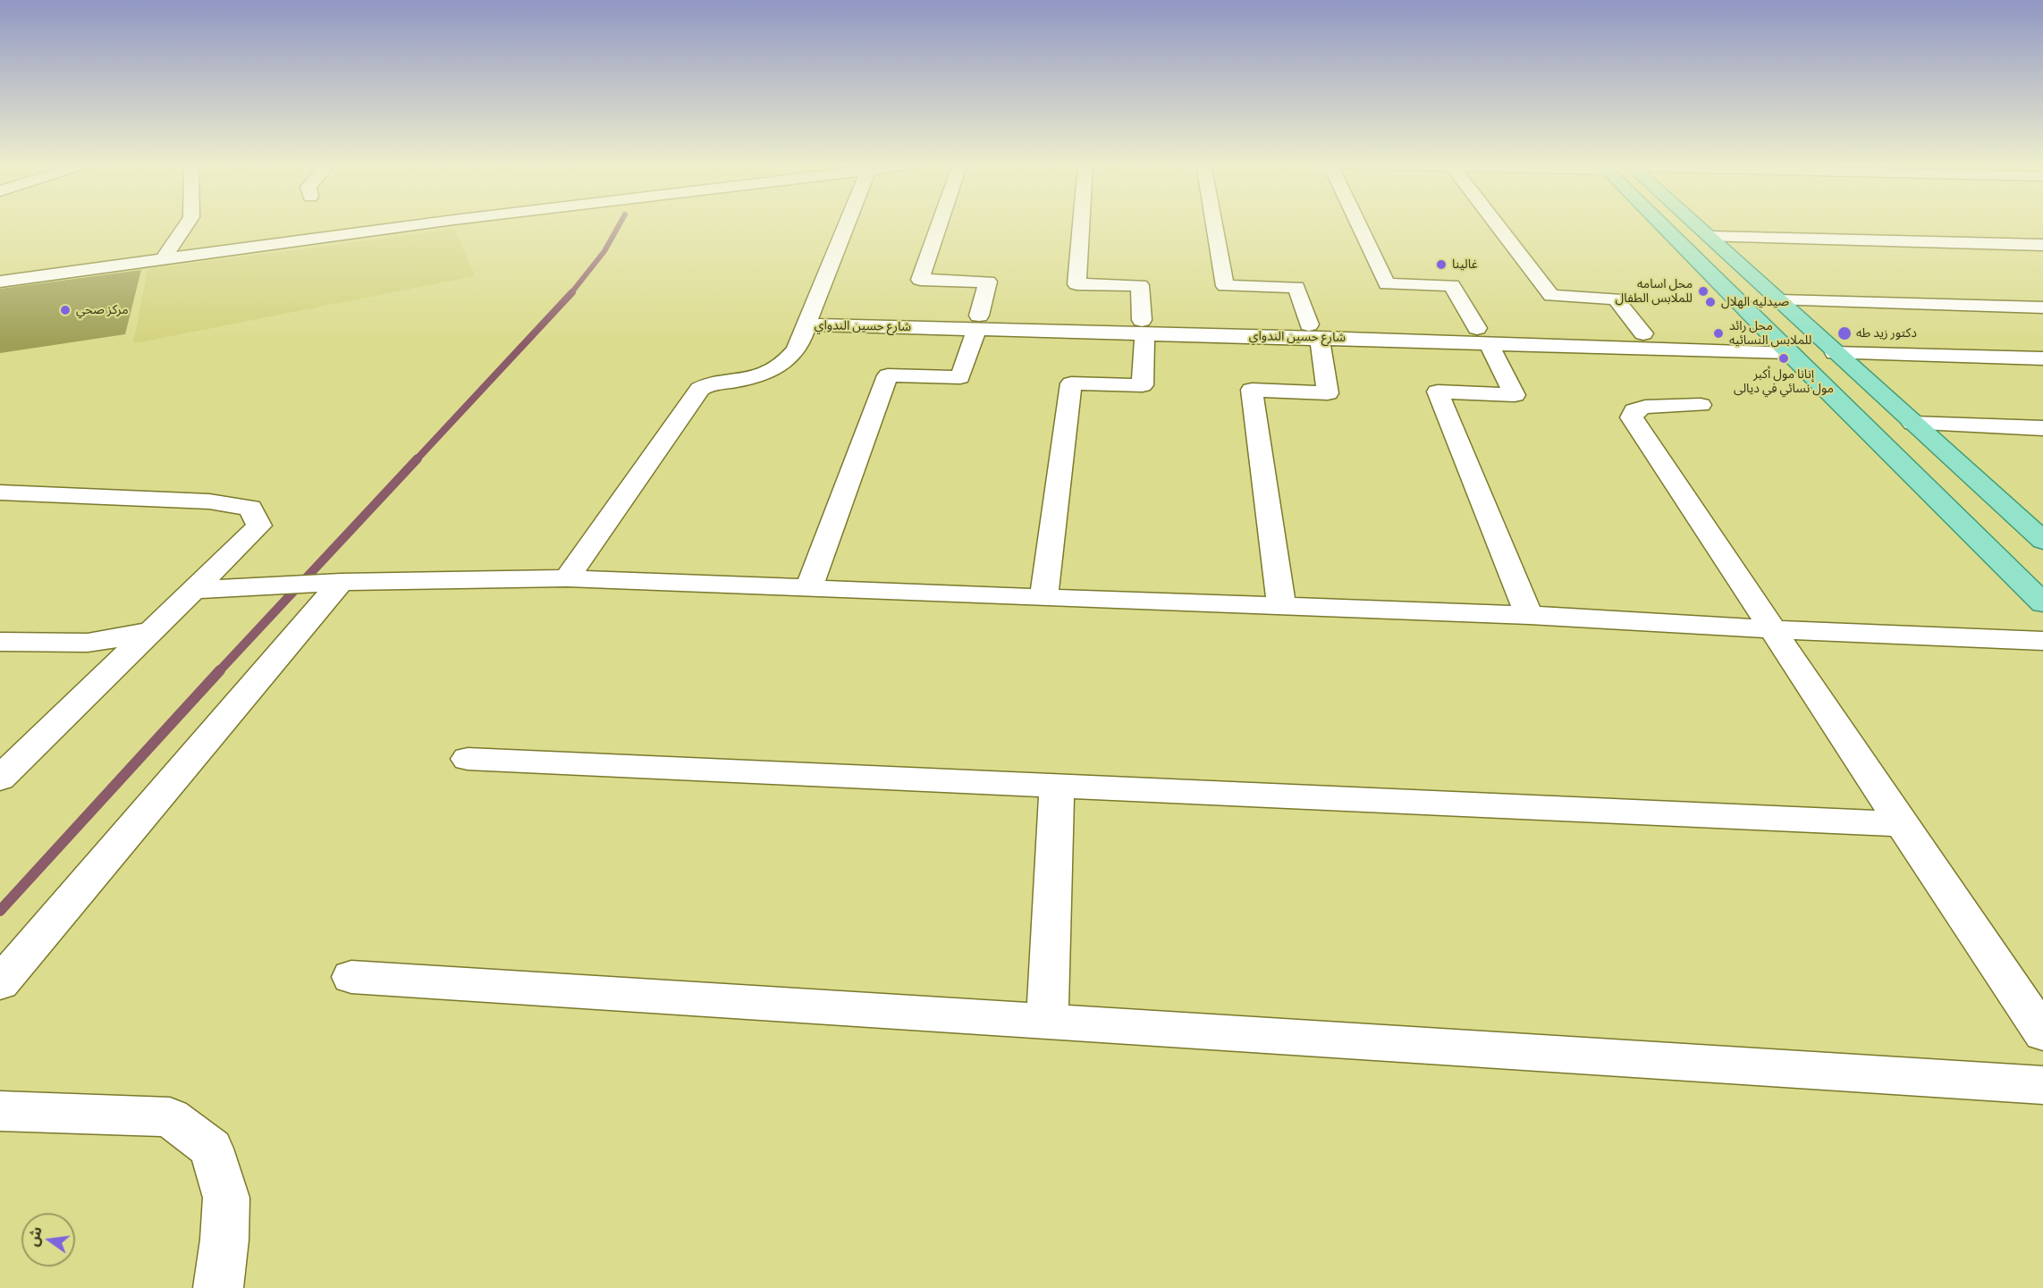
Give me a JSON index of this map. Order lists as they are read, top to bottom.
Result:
{
  "streets": {
    "street": ["شارع حسين الندواي"]
  },
  "places": [
    "غالينا",
    "محل اسامه للملابس الطفال",
    "صيدليه الهلال",
    "مركز صحي",
    "محل رائد للملابس النسائيه",
    "دكتور زيد طه",
    "إنانا مول أكبر مول نسائي في ديالى"
  ],
  "north": "left"
}
